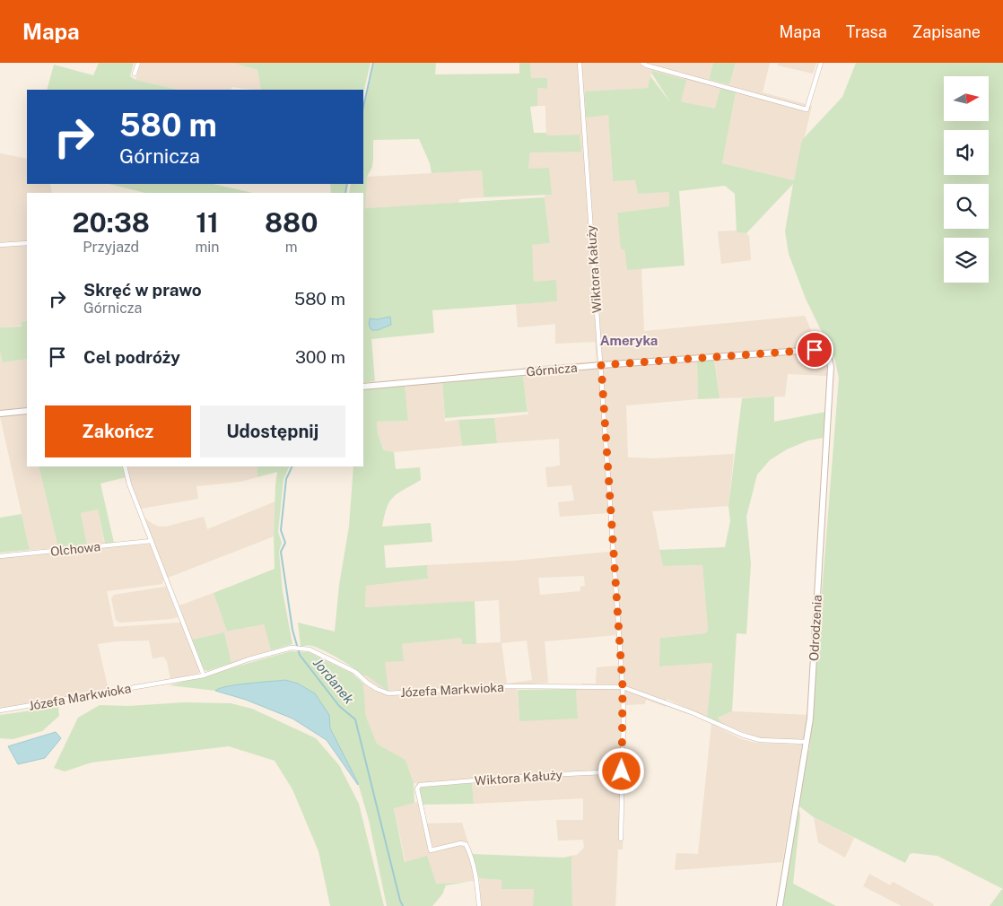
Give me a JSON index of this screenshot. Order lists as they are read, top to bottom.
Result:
{
  "streets": {
    "street": [
      "Wiktora Kałuży",
      "Górnicza",
      "Olchowa",
      "Odrodzenia",
      "Józefa Markwioka"
    ]
  },
  "crossings": [
    ["Wiktora Kałuży", "Górnicza"],
    ["Wiktora Kałuży", "Józefa Markwioka"],
    ["Górnicza", "Odrodzenia"],
    ["Odrodzenia", "Józefa Markwioka"]
  ],
  "districts": ["Ameryka"],
  "water": ["Jordanek"],
  "north": "right",
  "page": {
    "header": "Mapa",
    "nav": ["Mapa", "Trasa", "Zapisane"],
    "turn": ["580 m", "Górnicza"],
    "eta": [
      "20:38",
      "Przyjazd",
      "11",
      "min",
      "880",
      "m"
    ],
    "list": [
      {
        "name": "Skręć w prawo",
        "note": "Górnicza",
        "value": "580 m"
      },
      {
        "name": "Cel podróży",
        "value": "300 m"
      }
    ],
    "buttons": ["Zakończ", "Udostępnij"]
  }
}
